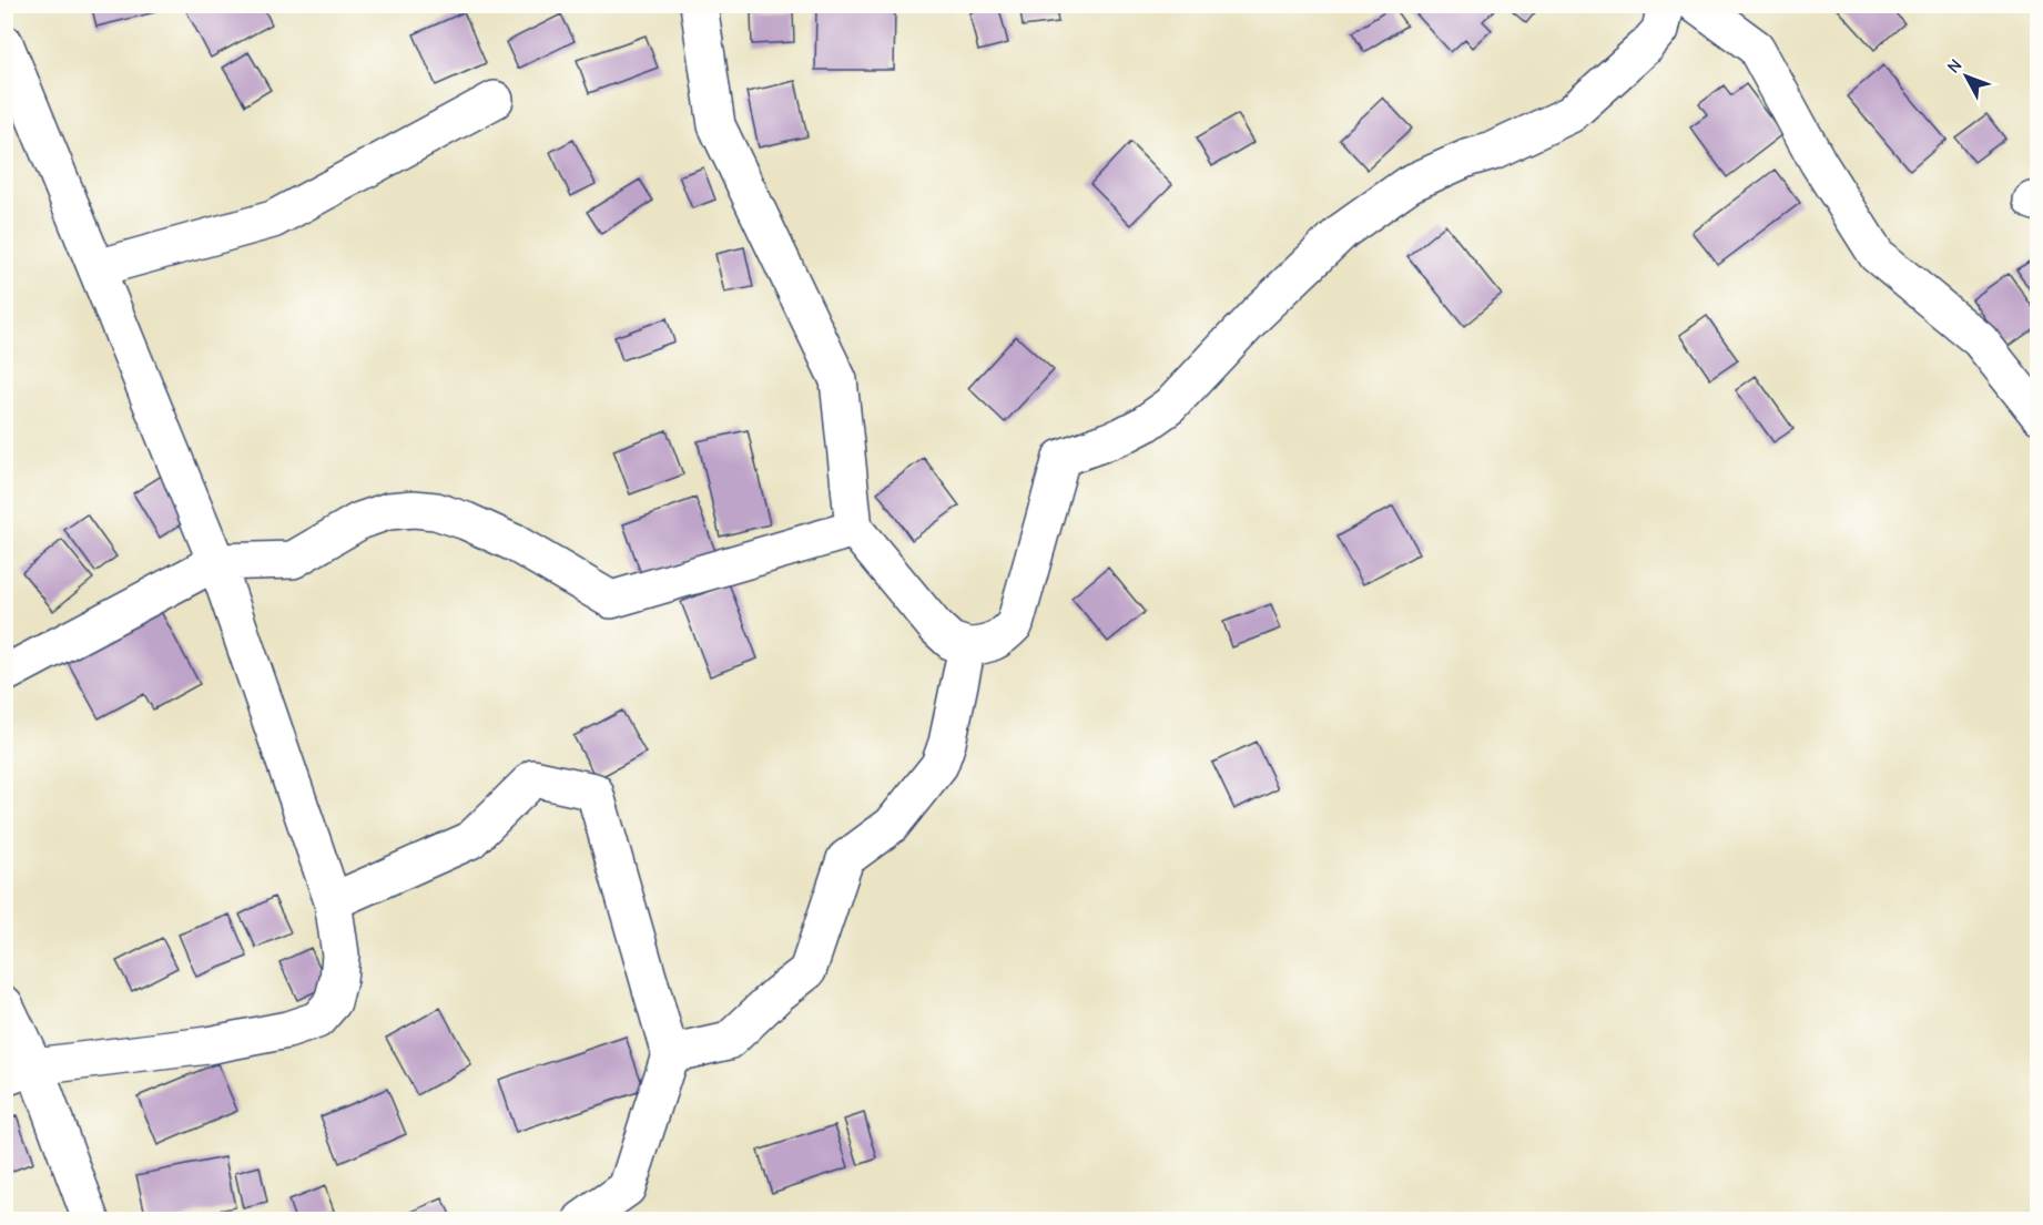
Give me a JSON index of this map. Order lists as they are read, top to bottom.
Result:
{
  "north": "top left"
}
